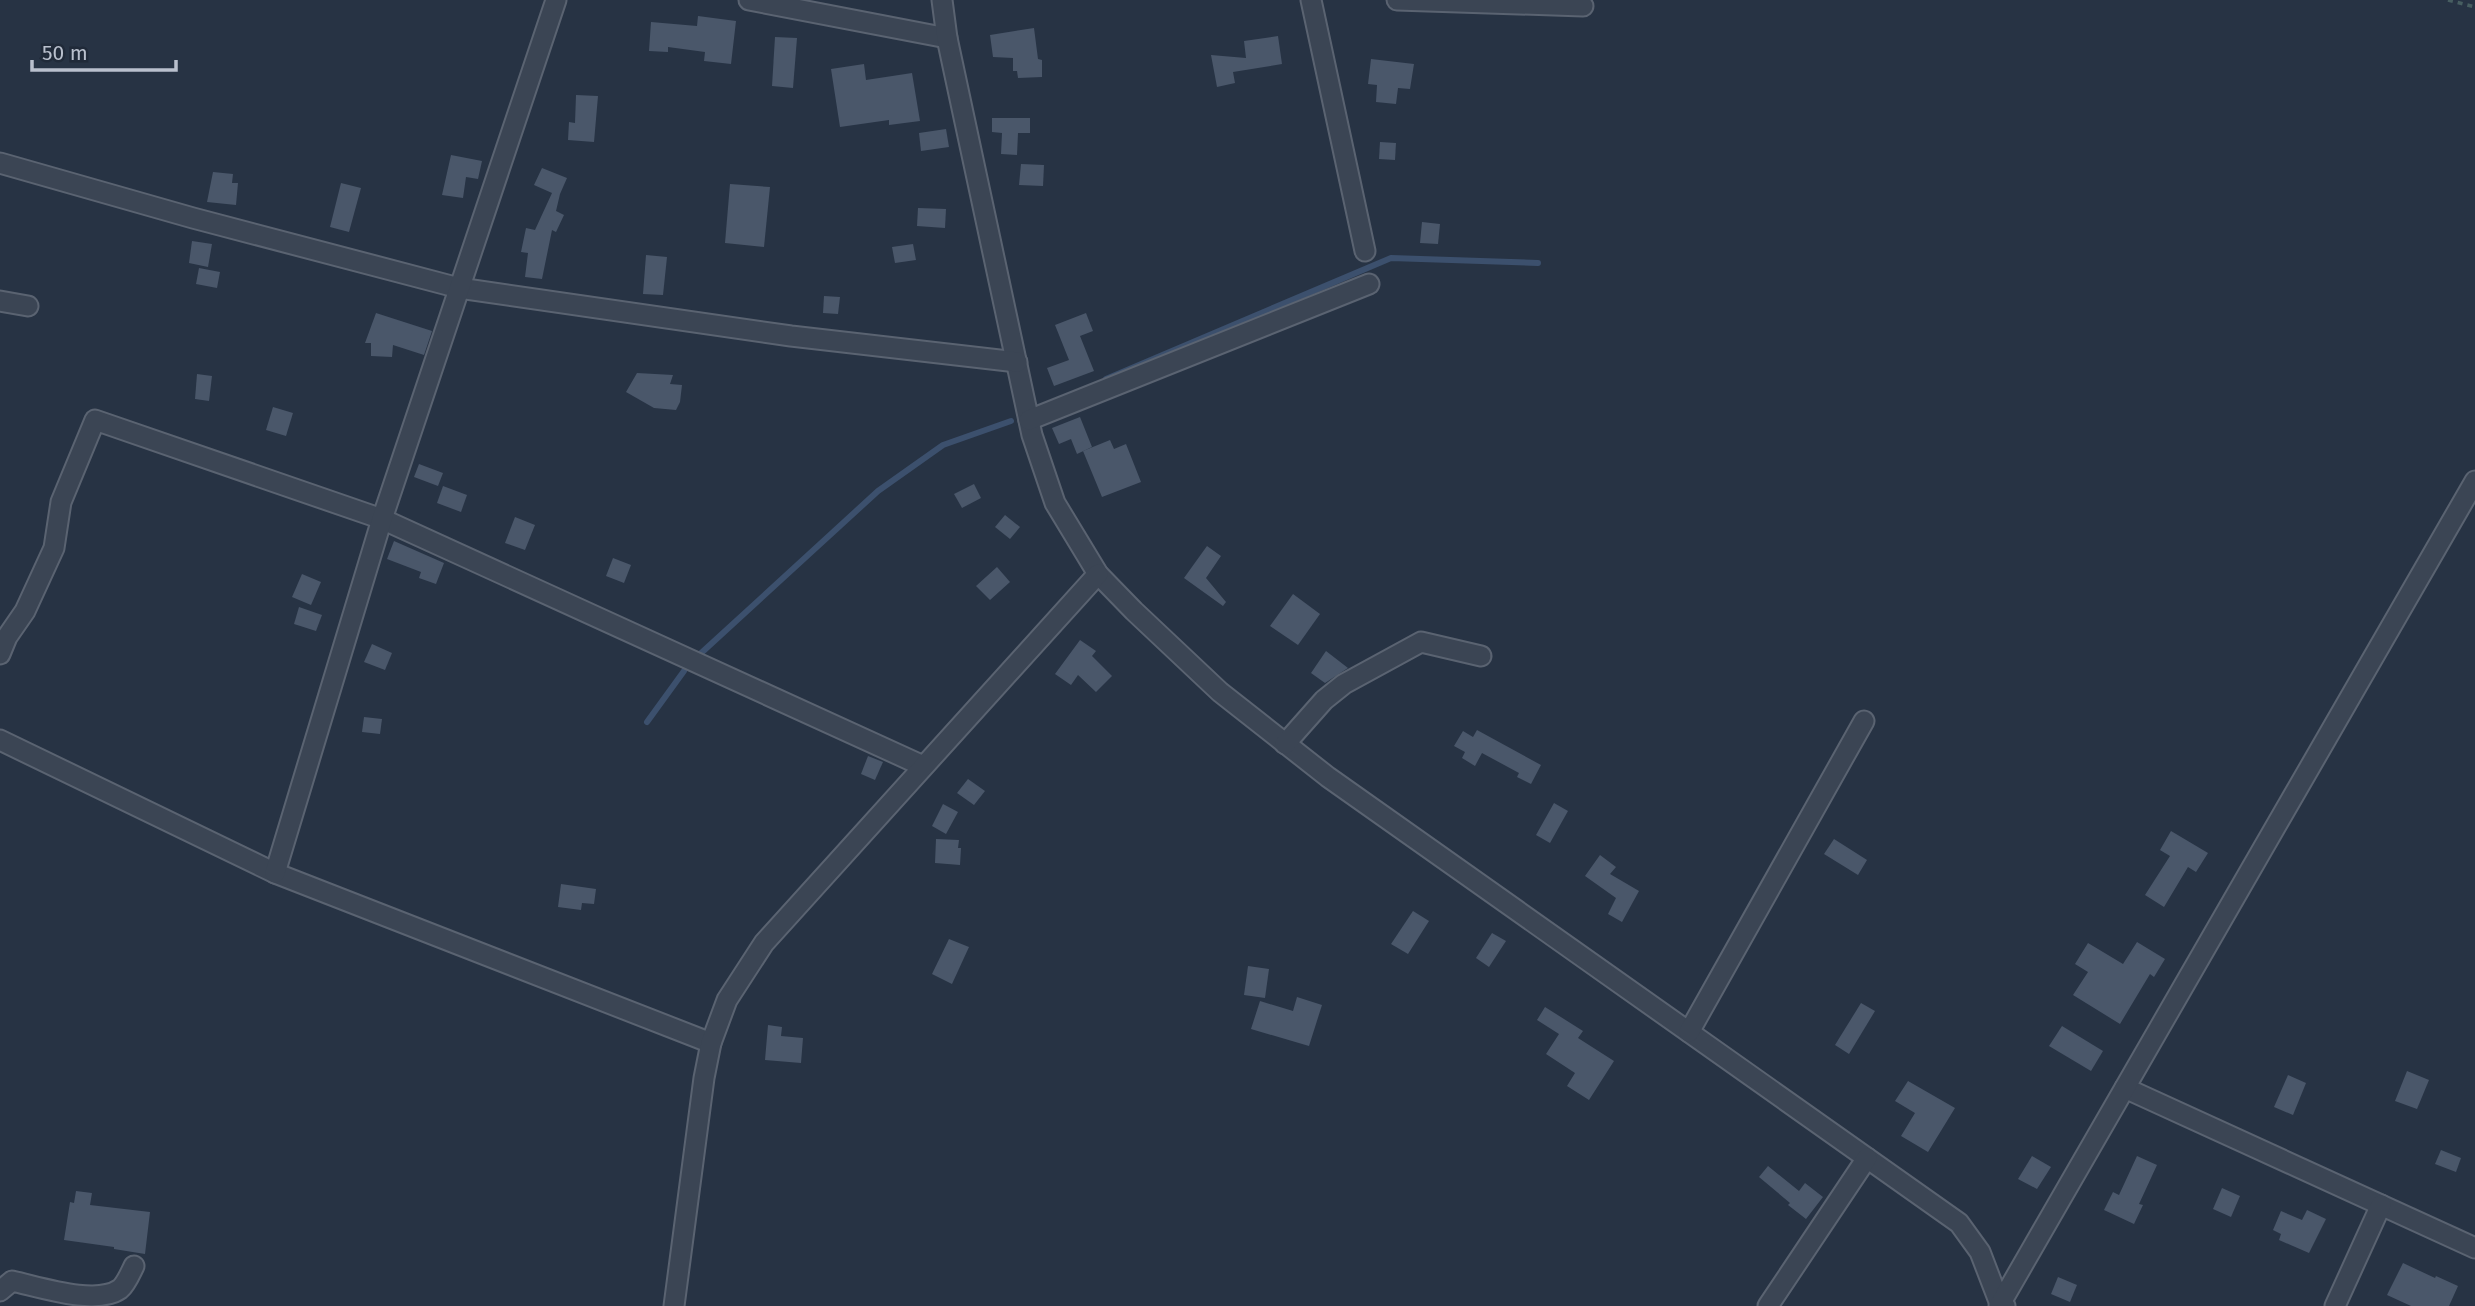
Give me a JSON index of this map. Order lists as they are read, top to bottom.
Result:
{
  "scale_bar": "50 m"
}
